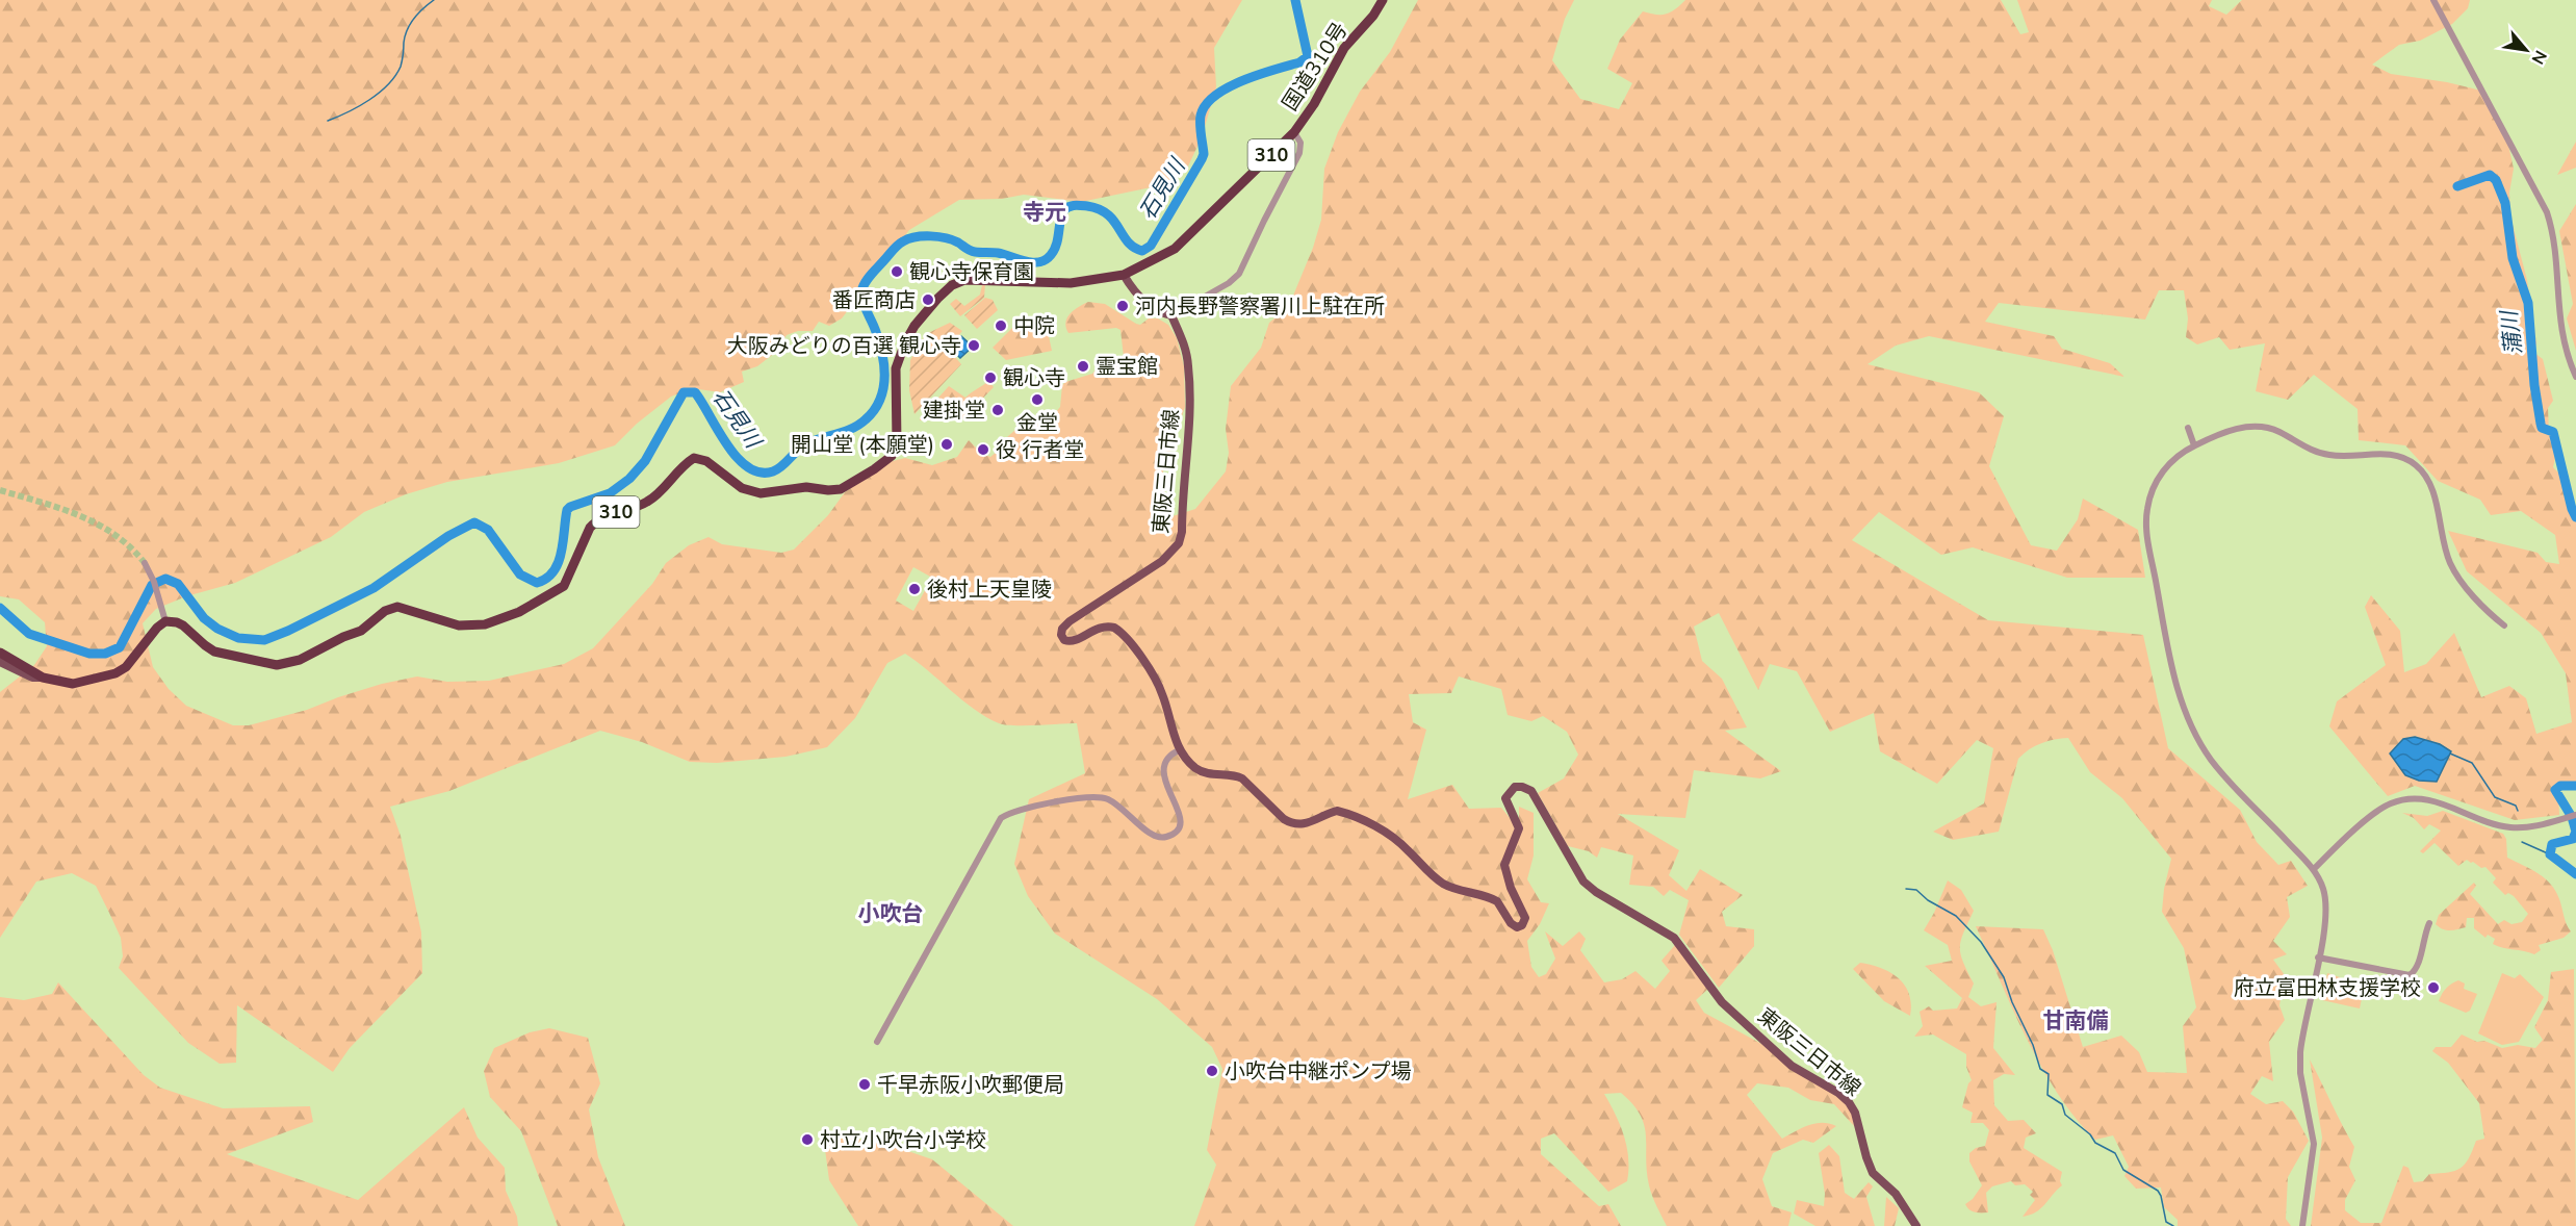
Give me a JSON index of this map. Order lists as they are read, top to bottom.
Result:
{
  "streets": {
    "highway": ["国道310号", "310"],
    "main road": ["東阪三日市線"]
  },
  "districts": ["寺元", "小吹台", "甘南備"],
  "water": ["石見川", "蒲川"],
  "places": [
    "観心寺保育園",
    "番匠商店",
    "河内長野警察署川上駐在所",
    "中院",
    "大阪みどりの百選 観心寺",
    "霊宝館",
    "観心寺",
    "金堂",
    "建掛堂",
    "開山堂 (本願堂)",
    "役 行者堂",
    "後村上天皇陵",
    "府立富田林支援学校",
    "小吹台中継ポンプ場",
    "千早赤阪小吹郵便局",
    "村立小吹台小学校"
  ],
  "north": "bottom right"
}
